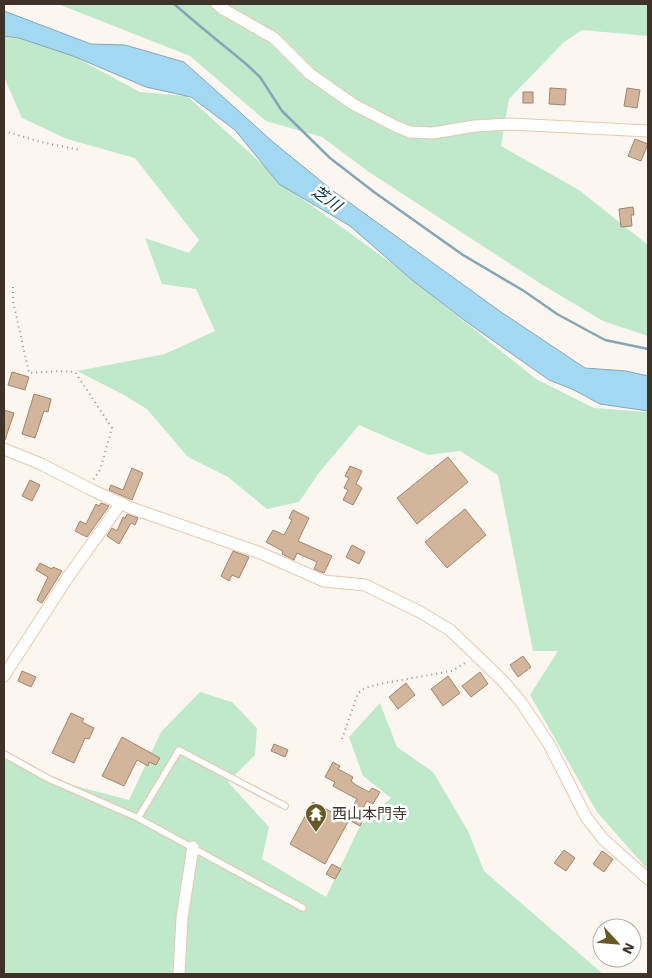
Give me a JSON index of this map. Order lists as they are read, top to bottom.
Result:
{
  "water": ["芝川"],
  "places": {
    "temple": ["西山本門寺"]
  },
  "north": "bottom right"
}
